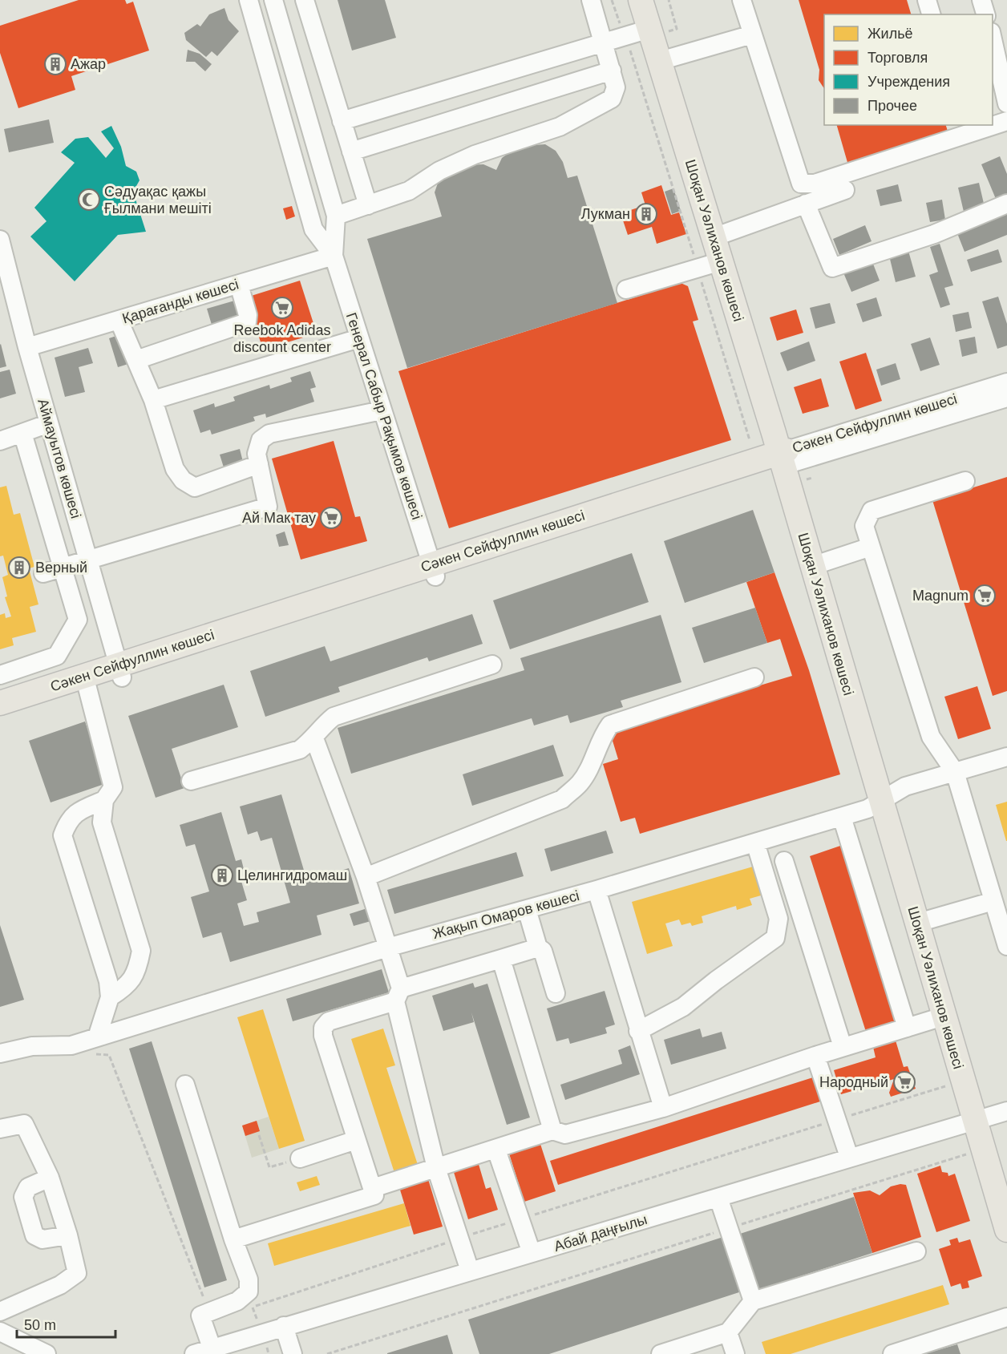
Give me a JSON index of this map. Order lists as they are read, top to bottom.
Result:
{
  "streets": {
    "main road": ["Шоқан Уәлиханов көшесі", "Сәкен Сейфуллин көшесі"],
    "street": [
      "Қарағанды көшесі",
      "Генерал Сабыр Рақымов көшесі",
      "Аймауытов көшесі",
      "Жақып Омаров көшесі",
      "Абай даңғылы"
    ]
  },
  "crossings": [
    ["Шоқан Уәлиханов көшесі", "Сәкен Сейфуллин көшесі"],
    ["Шоқан Уәлиханов көшесі", "Жақып Омаров көшесі"],
    ["Шоқан Уәлиханов көшесі", "Абай даңғылы"],
    ["Қарағанды көшесі", "Генерал Сабыр Рақымов көшесі"],
    ["Қарағанды көшесі", "Аймауытов көшесі"],
    ["Генерал Сабыр Рақымов көшесі", "Сәкен Сейфуллин көшесі"],
    ["Сәкен Сейфуллин көшесі", "Аймауытов көшесі"]
  ],
  "places": {
    "building": [
      "Ажар",
      "Лукман",
      "Верный",
      "Целингидромаш"
    ],
    "mosque": ["Сәдуақас қажы Ғылмани мешіті"],
    "supermarket": [
      "Reebok Adidas discount center",
      "Ай Мак тау",
      "Magnum",
      "Народный"
    ]
  },
  "legend": [
    "Жильё",
    "Торговля",
    "Учреждения",
    "Прочее"
  ],
  "scale_bar": "50 m"
}
